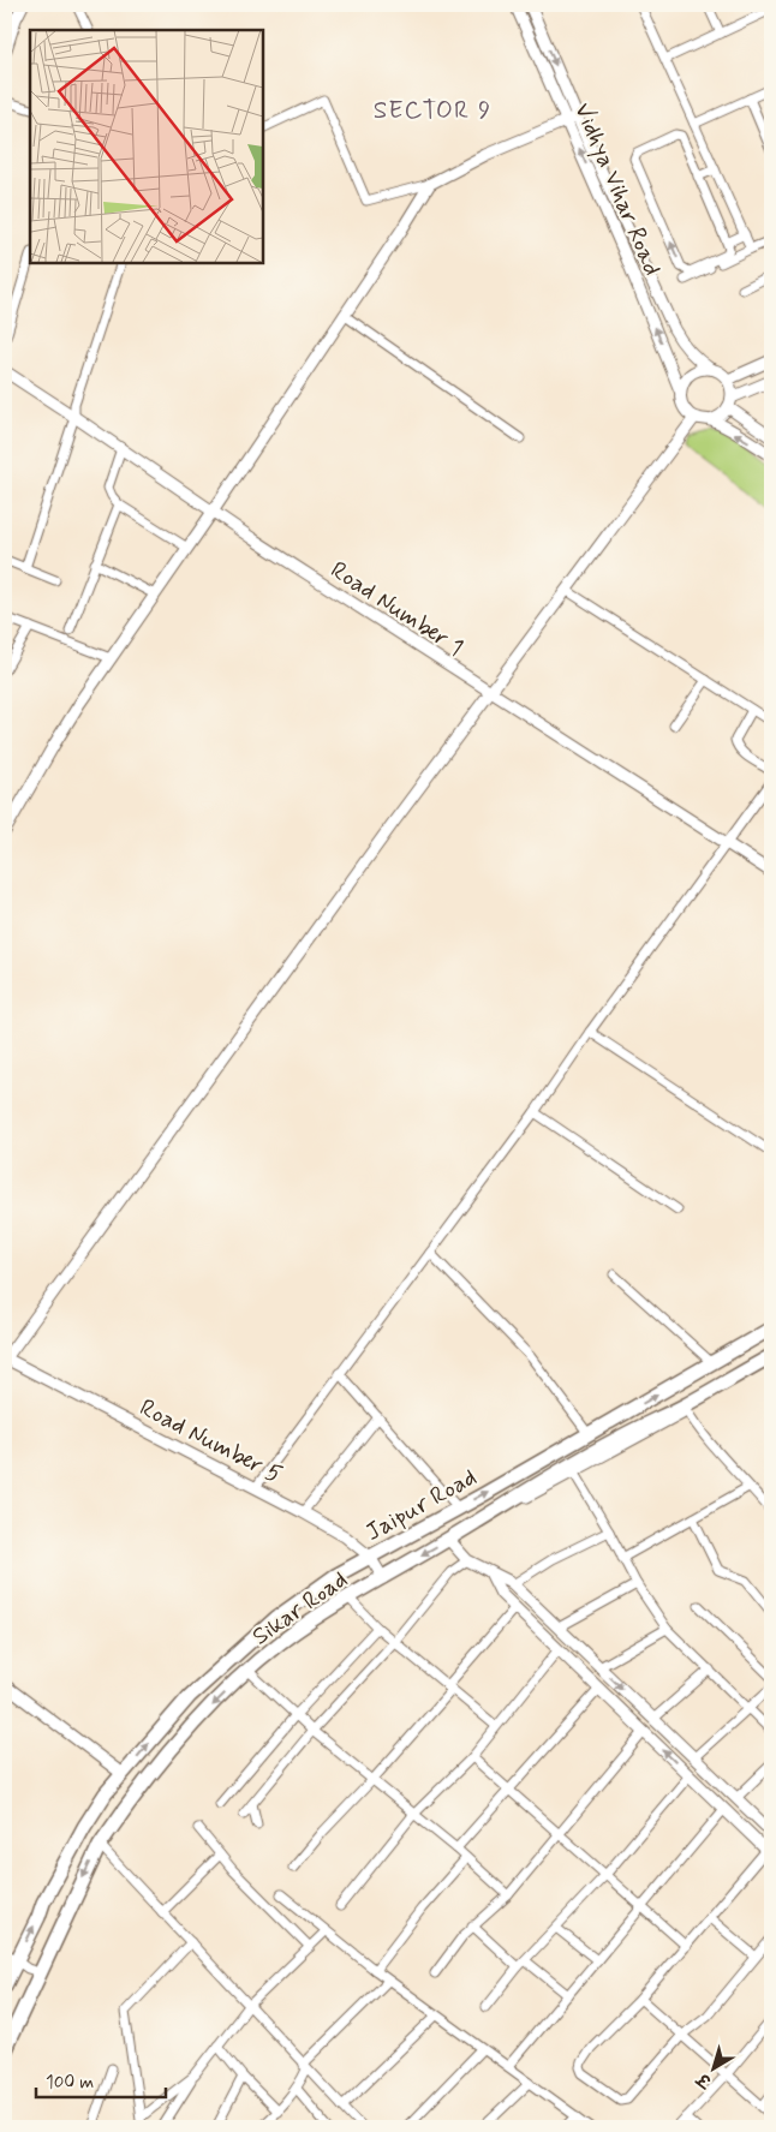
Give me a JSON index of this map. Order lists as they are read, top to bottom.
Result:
{
  "streets": {
    "main road": ["Jaipur Road", "Sikar Road"],
    "street": ["Vidhya Vihar Road", "Road Number 1", "Road Number 5"]
  },
  "crossings": [
    ["Road Number 5", "Jaipur Road"],
    ["Road Number 5", "Sikar Road"]
  ],
  "one_way": ["Jaipur Road", "Sikar Road"],
  "districts": ["SECTOR 9"],
  "scale_bar": "100 m",
  "north": "bottom left"
}
